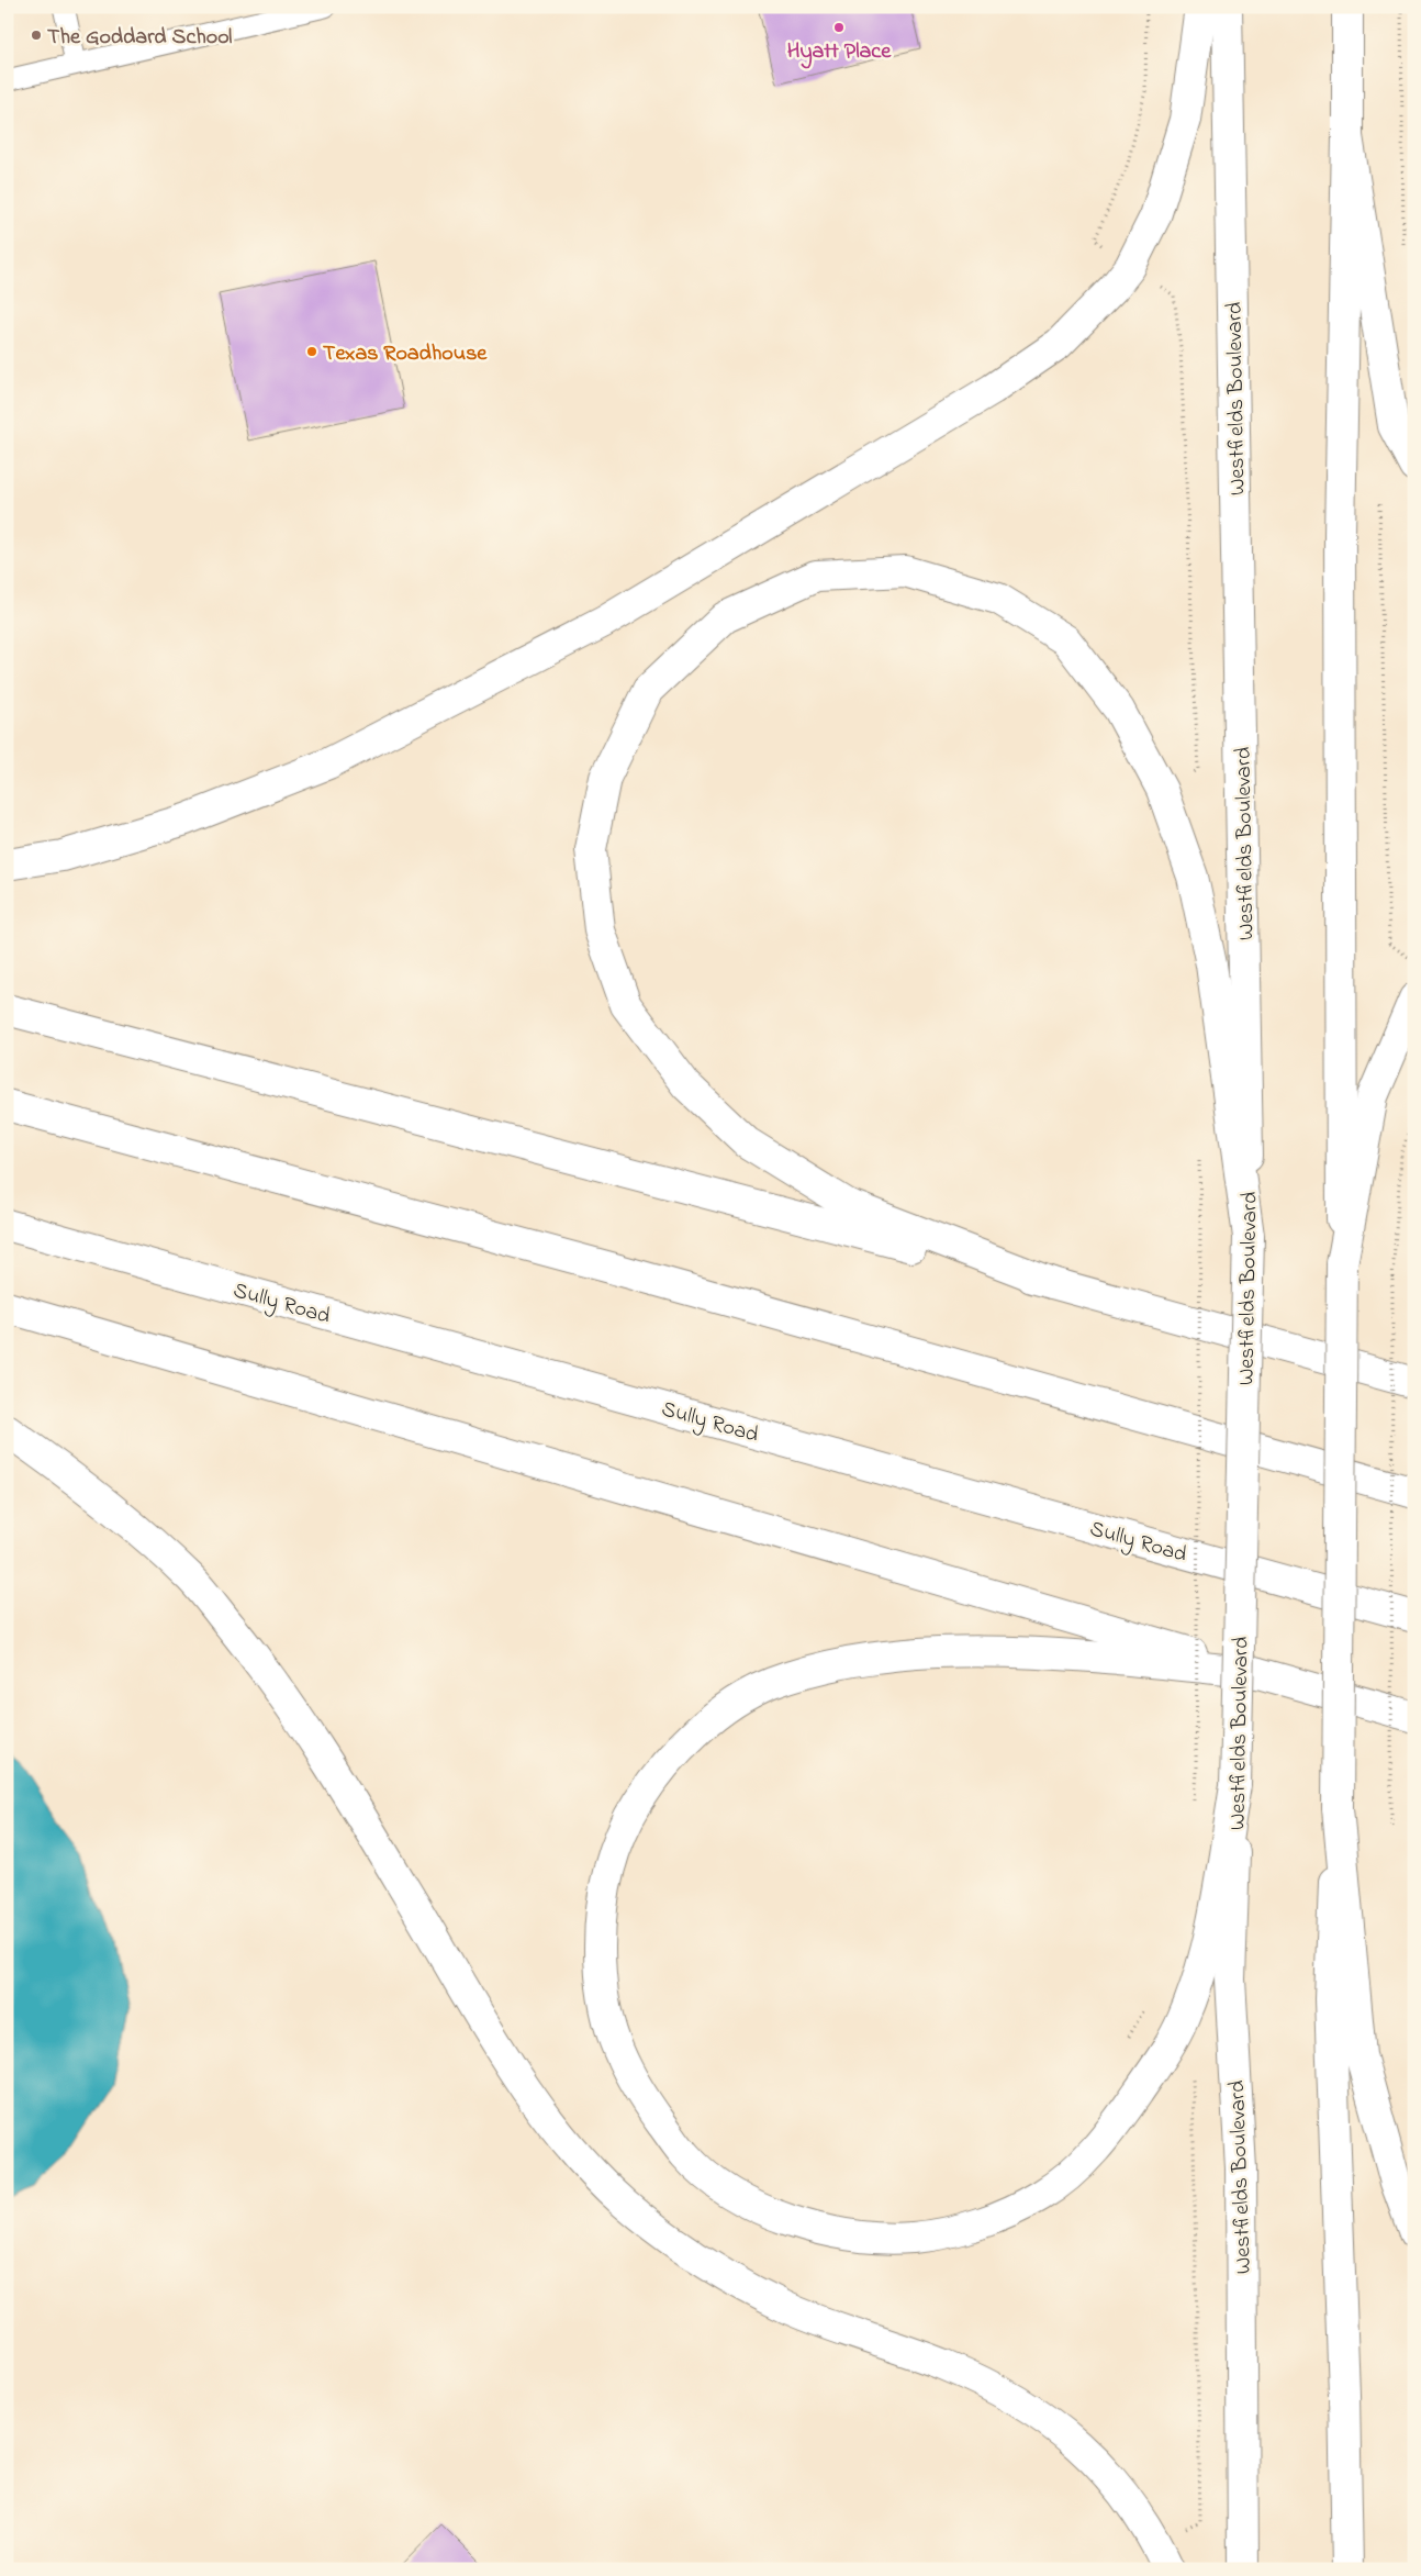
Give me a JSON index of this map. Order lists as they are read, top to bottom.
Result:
{
  "streets": {
    "main road": ["Westfields Boulevard", "Sully Road"]
  },
  "places": ["Hyatt Place", "The Goddard School", "Texas Roadhouse"]
}
